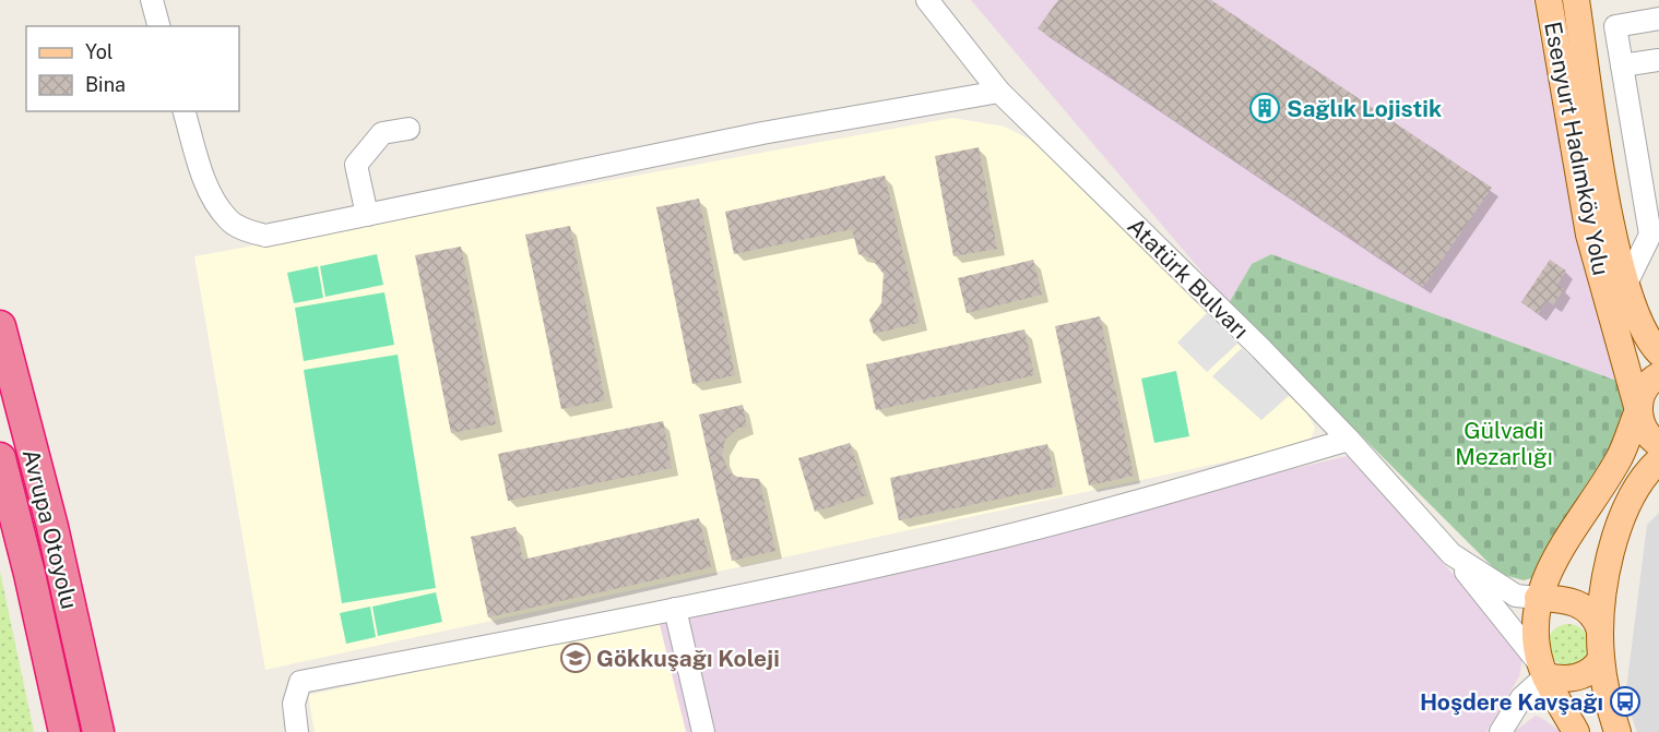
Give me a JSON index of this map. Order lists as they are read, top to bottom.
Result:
{
  "streets": {
    "highway": ["Avrupa Otoyolu"],
    "main road": ["Esenyurt Hadımköy Yolu", "Atatürk Bulvarı"]
  },
  "crossings": [
    ["Esenyurt Hadımköy Yolu", "Atatürk Bulvarı"]
  ],
  "parks": ["Gülvadi Mezarlığı"],
  "places": {
    "building": ["Sağlık Lojistik"],
    "school or university": ["Gökkuşağı Koleji"],
    "bus stop": ["Hoşdere Kavşağı"]
  },
  "legend": ["Yol", "Bina"]
}
